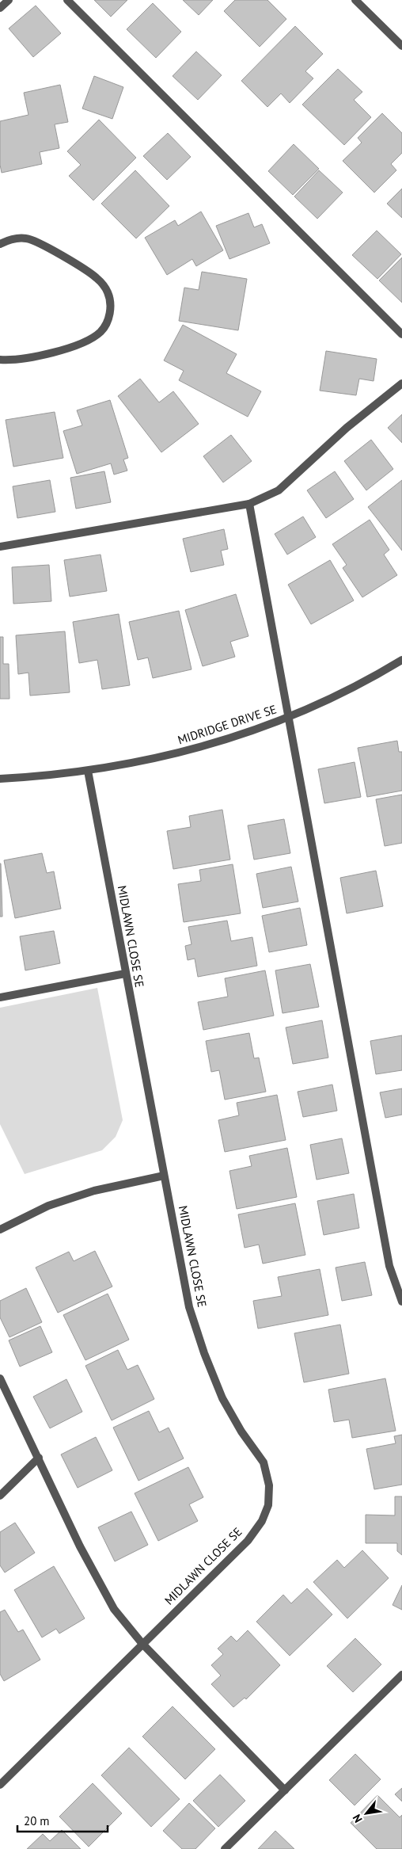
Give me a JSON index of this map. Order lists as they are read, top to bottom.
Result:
{
  "streets": {
    "street": ["MIDRIDGE DRIVE SE", "MIDLAWN CLOSE SE"]
  },
  "crossings": [
    ["MIDRIDGE DRIVE SE", "MIDLAWN CLOSE SE"]
  ],
  "scale_bar": "20 m",
  "north": "bottom left"
}
